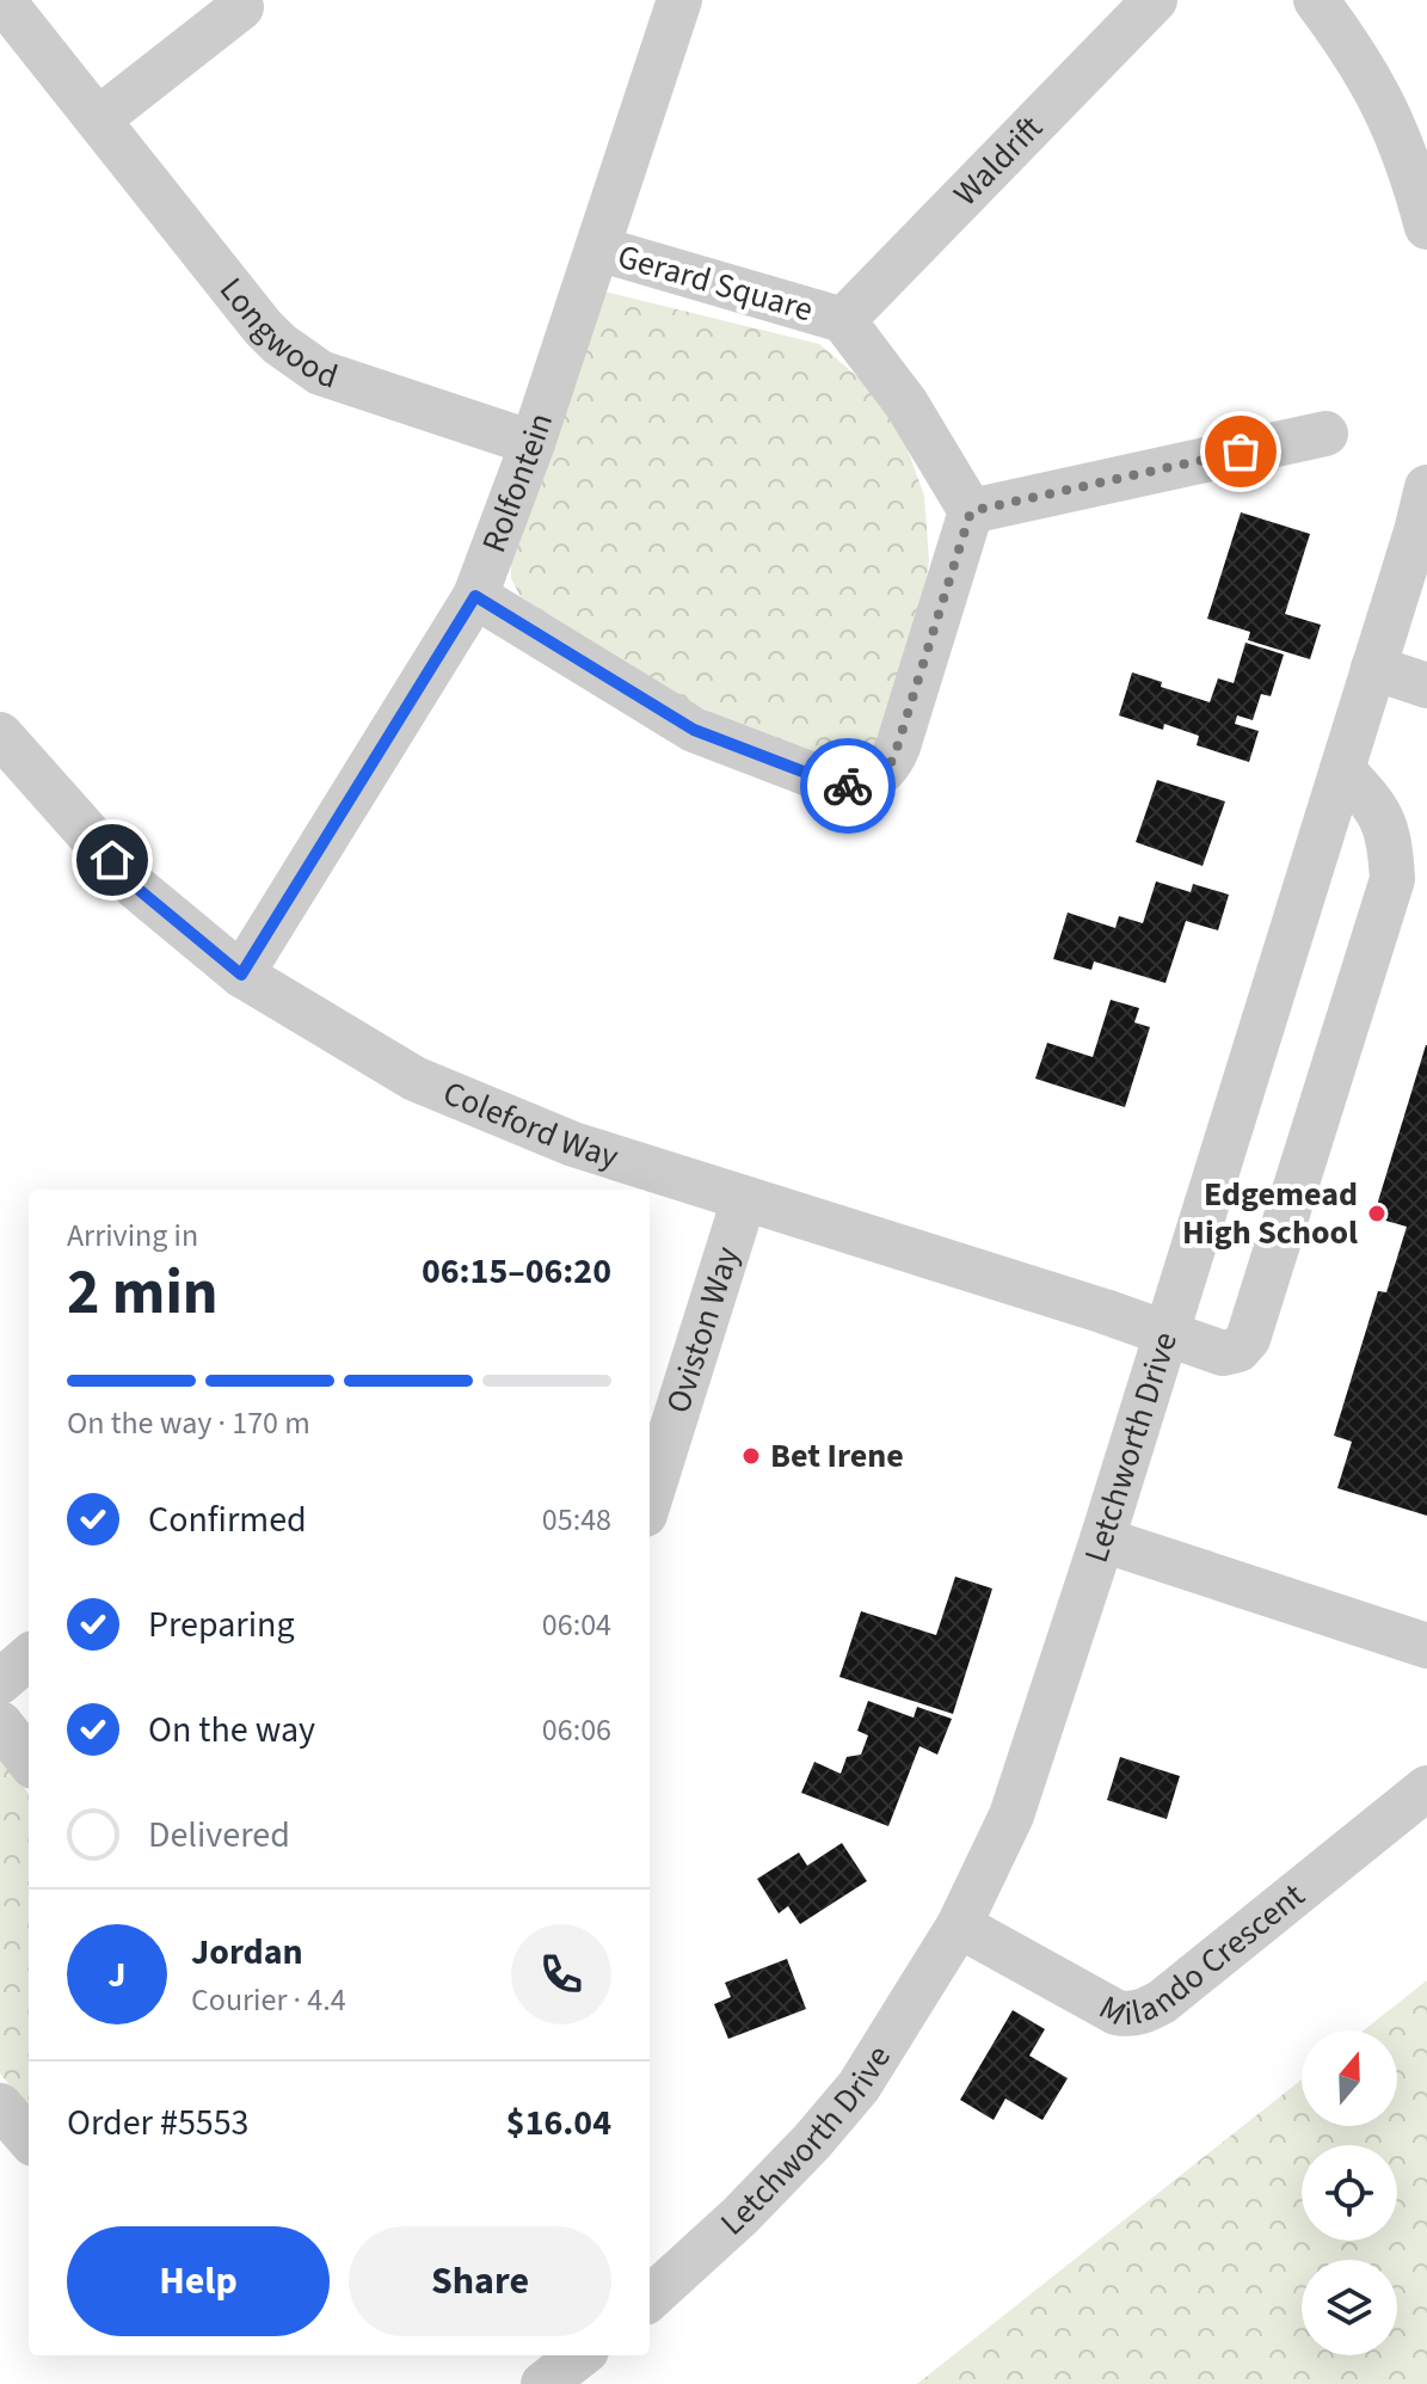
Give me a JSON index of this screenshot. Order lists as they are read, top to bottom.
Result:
{
  "streets": {
    "street": [
      "Waldrift",
      "Gerard Square",
      "Longwood",
      "Rolfontein",
      "Coleford Way",
      "Oviston Way",
      "Letchworth Drive",
      "Milando Crescent"
    ]
  },
  "crossings": [
    ["Waldrift", "Gerard Square"],
    ["Gerard Square", "Rolfontein"],
    ["Longwood", "Rolfontein"],
    ["Rolfontein", "Coleford Way"],
    ["Coleford Way", "Oviston Way"],
    ["Coleford Way", "Letchworth Drive"],
    ["Letchworth Drive", "Milando Crescent"]
  ],
  "places": ["Edgemead High School", "Bet Irene"],
  "north": "top",
  "page": {
    "heading": ["2 min", "Arriving in", "06:15–06:20"],
    "panel": [
      "Jordan",
      "Courier · 4.4",
      "Order #5553",
      "$16.04"
    ],
    "bar": "On the way · 170 m",
    "list": [
      ["Confirmed", "05:48"],
      ["Preparing", "06:04"],
      ["On the way", "06:06"],
      "Delivered"
    ],
    "round": "J",
    "buttons": ["Help", "Share"]
  }
}
